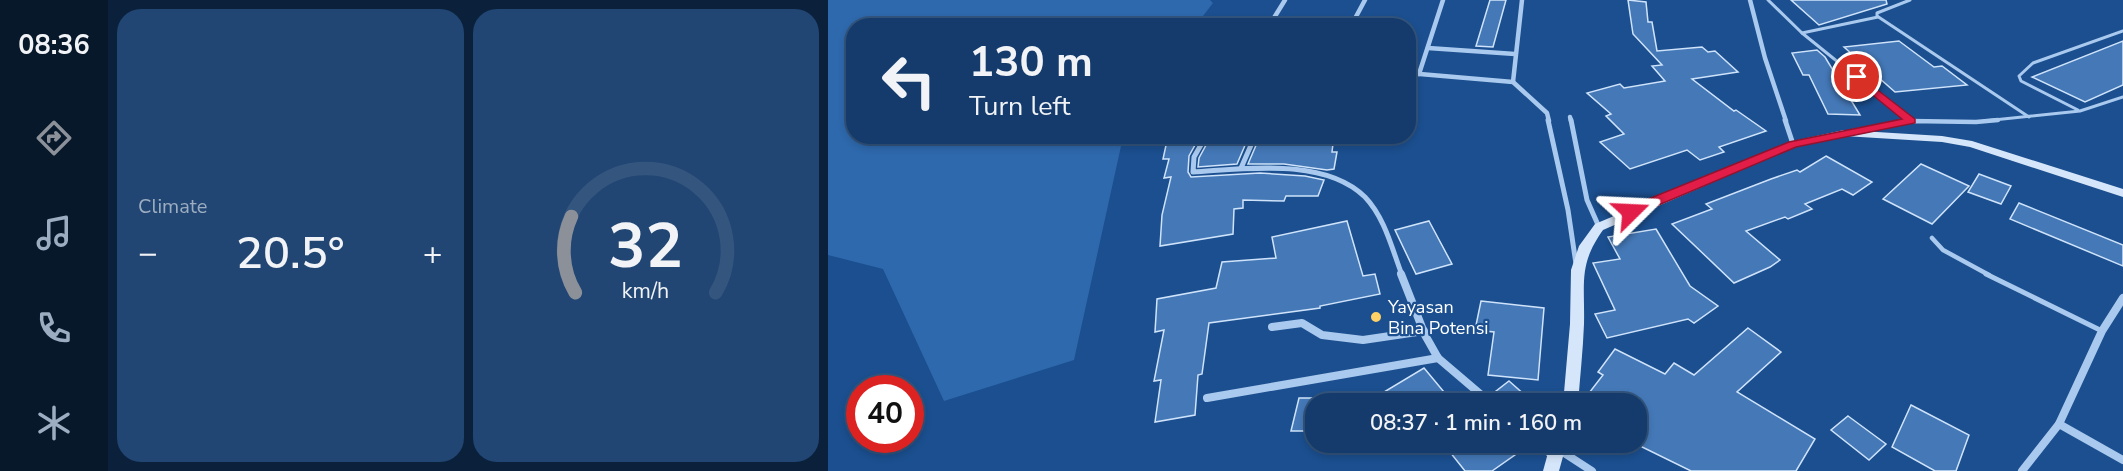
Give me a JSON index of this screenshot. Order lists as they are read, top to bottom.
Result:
{
  "places": ["Yayasan Bina Potensi"],
  "page": {
    "tabs": "08:36",
    "tile": "Climate",
    "turn": ["130 m", "Turn left"],
    "heat": ["−", "20.5°", "+"],
    "limit": "40",
    "trip": "08:37 · 1 min · 160 m",
    "gauge": ["32", "km/h"]
  }
}
